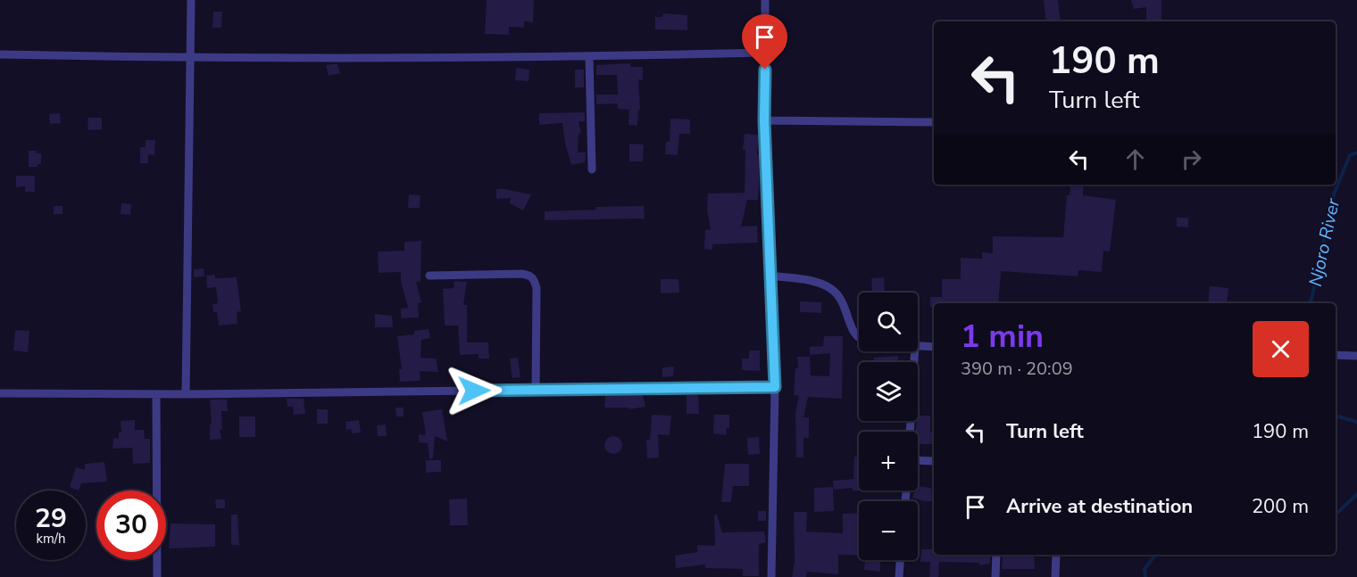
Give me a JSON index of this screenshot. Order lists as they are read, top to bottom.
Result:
{
  "water": ["Njoro River"],
  "page": {
    "turn": ["190 m", "Turn left"],
    "map_buttons": ["+", "−"],
    "heading": ["1 min", "390 m · 20:09"],
    "list": [
      {
        "name": "Turn left",
        "value": "190 m"
      },
      {
        "name": "Arrive at destination",
        "value": "200 m"
      }
    ],
    "speed": "29 km/h",
    "limit": "30"
  }
}
